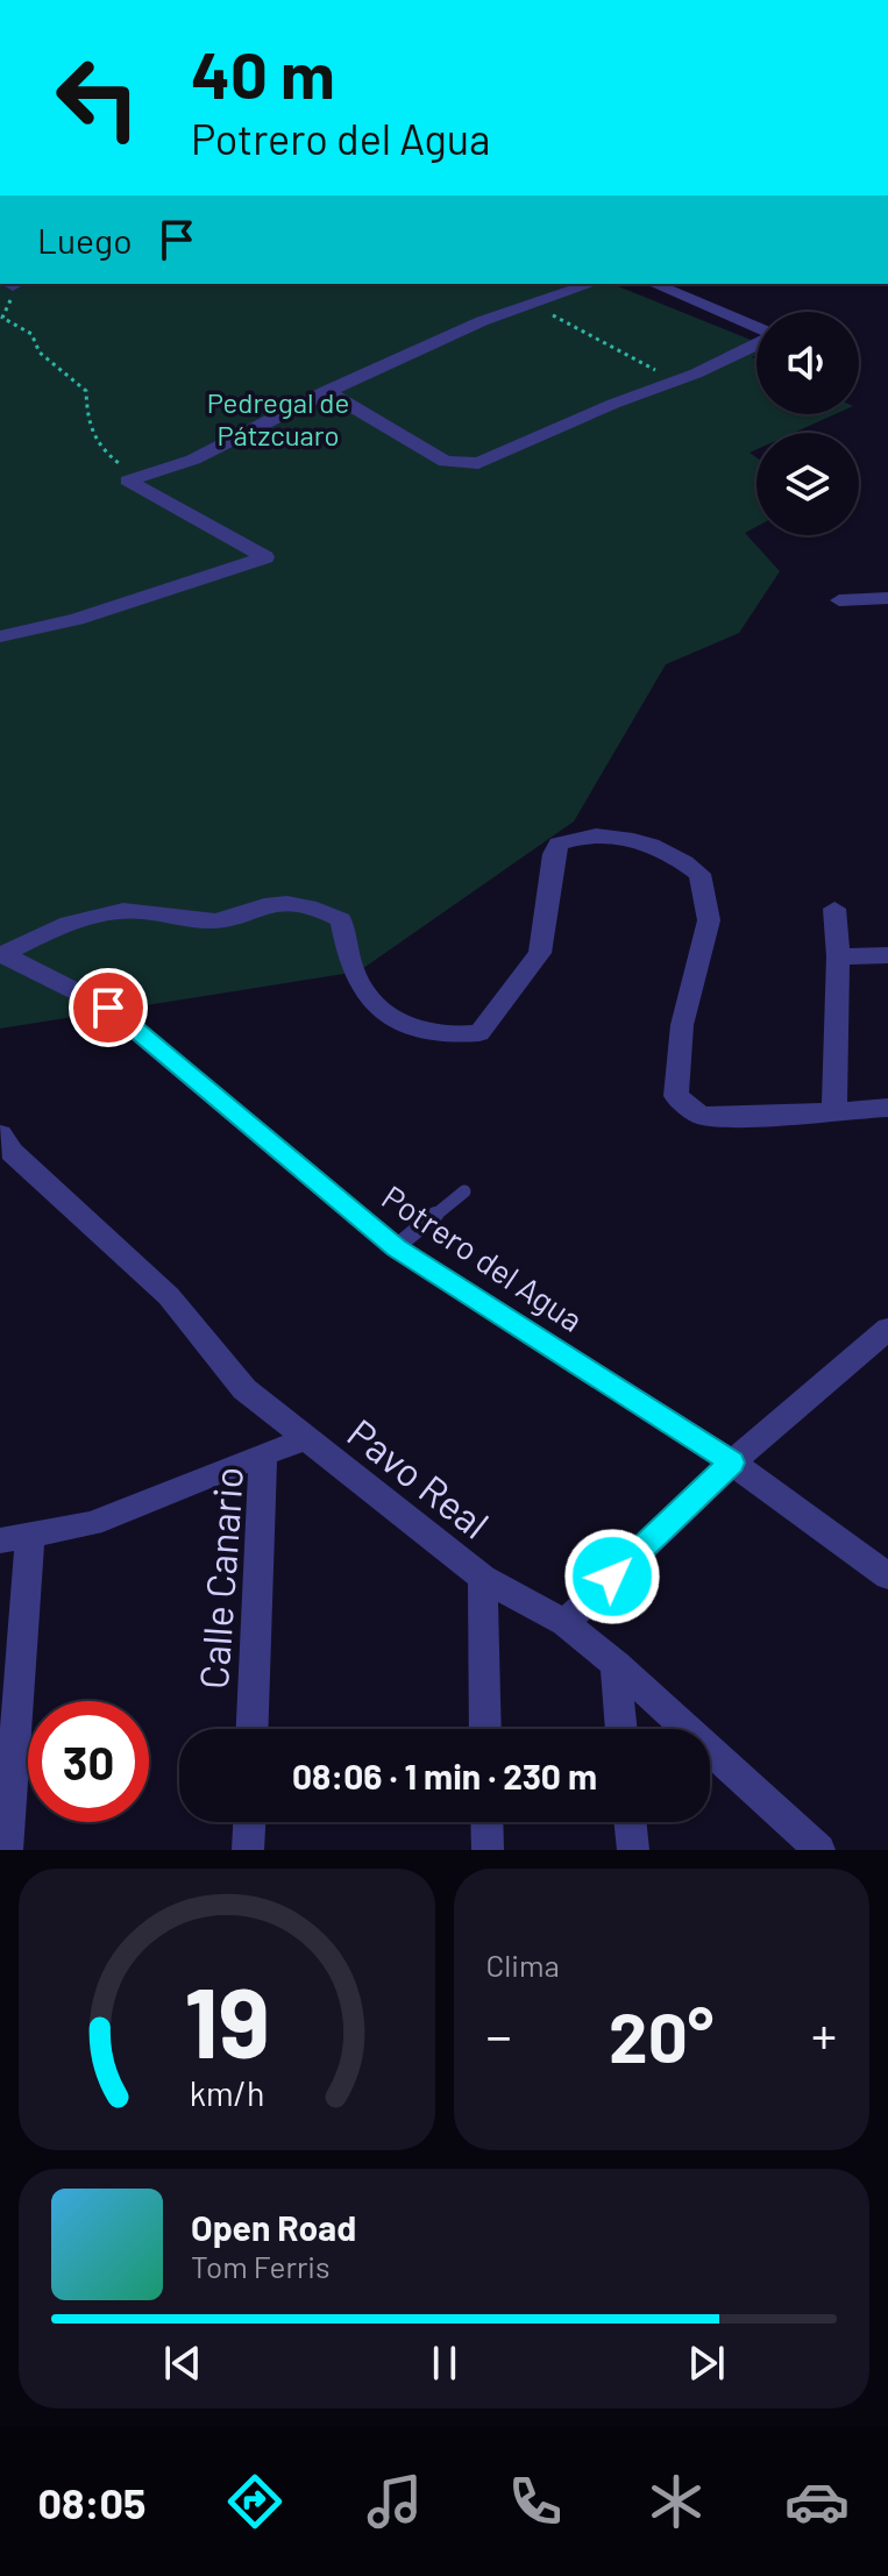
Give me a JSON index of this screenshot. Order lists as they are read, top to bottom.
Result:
{
  "streets": {
    "street": ["Potrero del Agua", "Pavo Real", "Calle Canario"]
  },
  "crossings": [
    ["Pavo Real", "Calle Canario"]
  ],
  "parks": ["Pedregal de Pátzcuaro"],
  "page": {
    "turn": ["40 m", "Potrero del Agua"],
    "then": "Luego",
    "limit": "30",
    "trip": "08:06 · 1 min · 230 m",
    "tile": "Clima",
    "heat": ["−", "20°", "+"],
    "song": ["Open Road", "Tom Ferris"],
    "tabs": "08:05",
    "gauge": ["19", "km/h"]
  }
}
